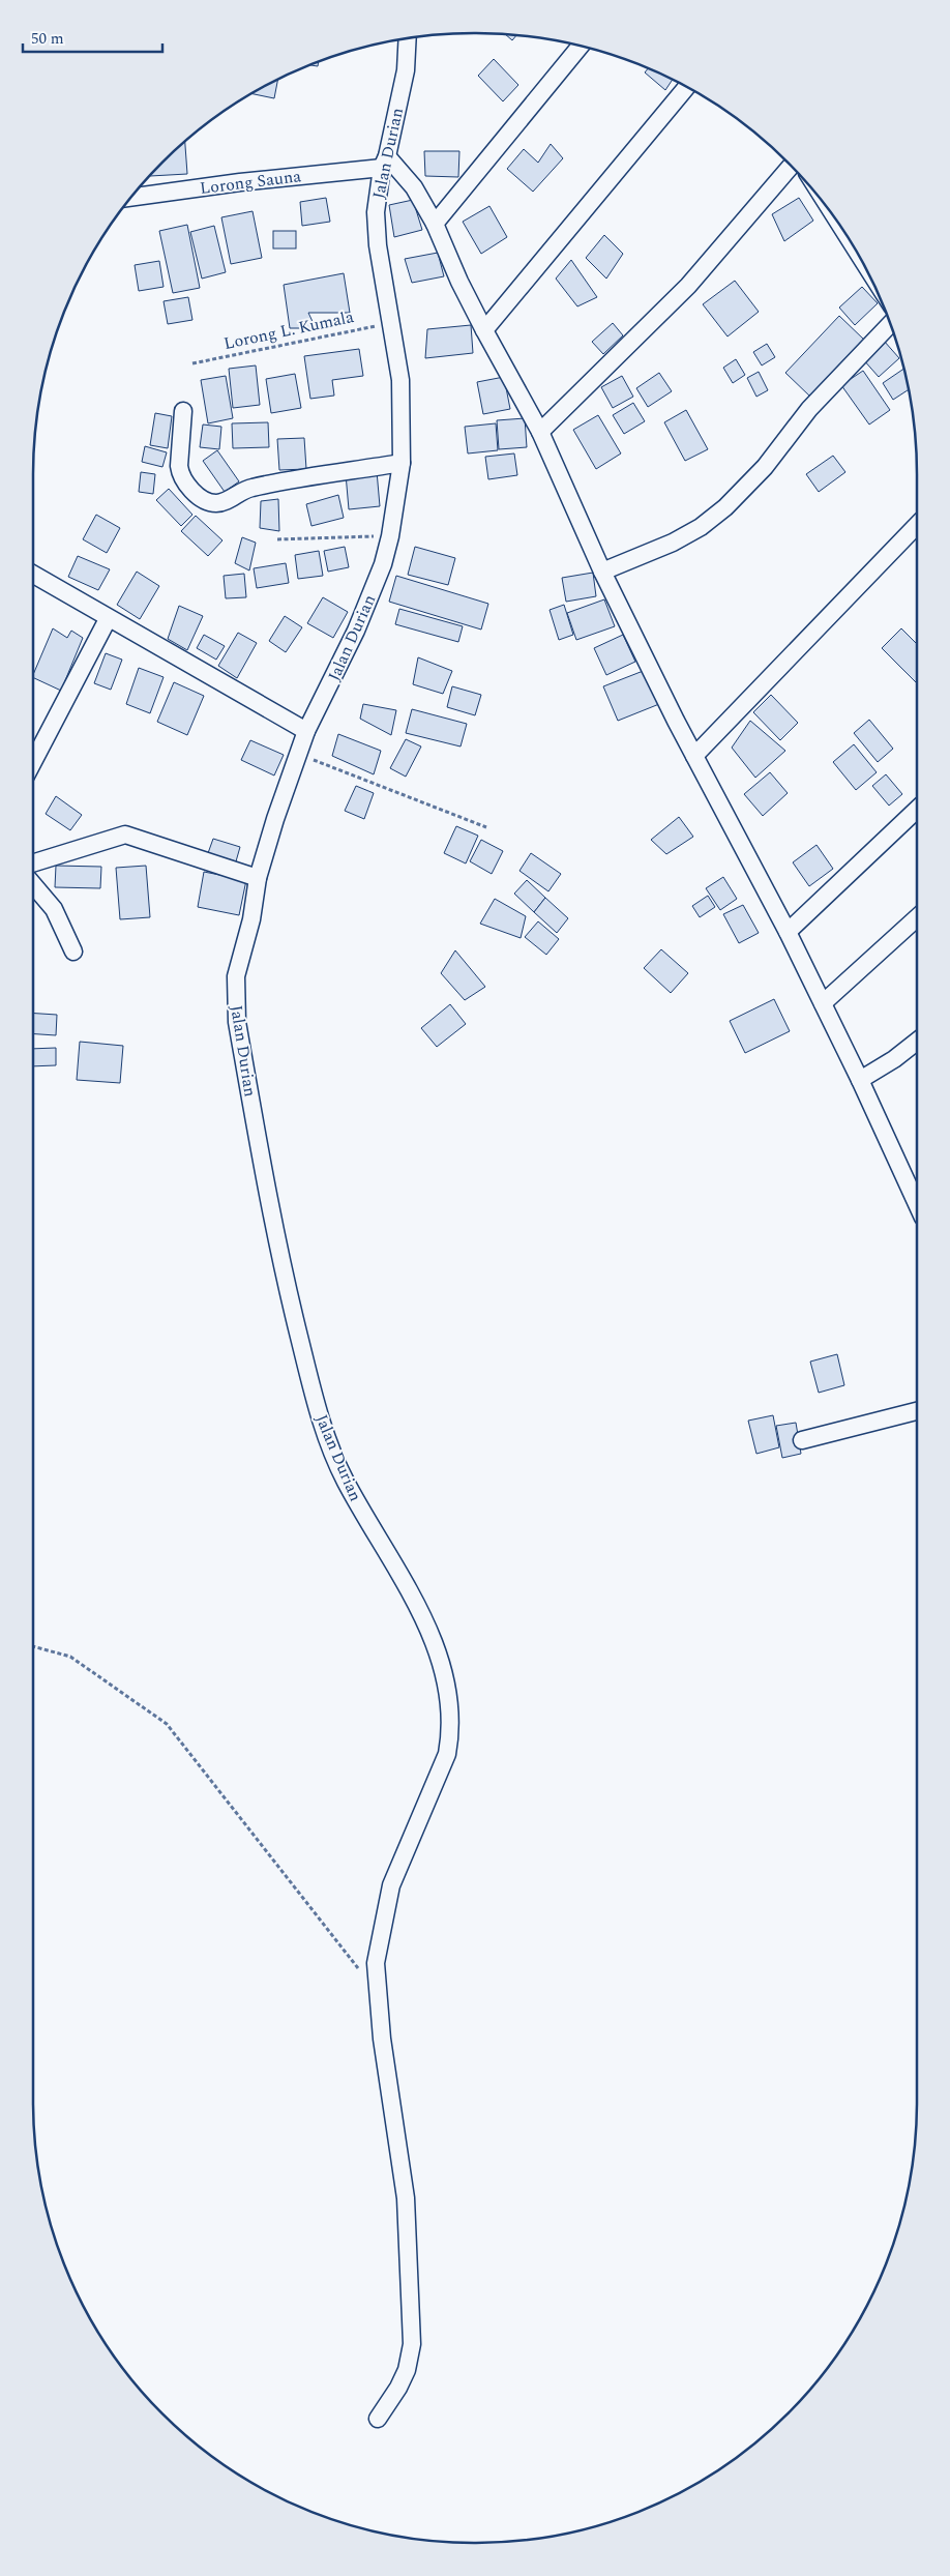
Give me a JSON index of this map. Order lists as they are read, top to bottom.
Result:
{
  "streets": {
    "street": ["Jalan Durian", "Lorong Sauna"],
    "path": ["Lorong L. Kumala"]
  },
  "crossings": [
    ["Jalan Durian", "Lorong Sauna"],
    ["Jalan Durian", "Lorong L. Kumala"]
  ],
  "scale_bar": "50 m"
}
